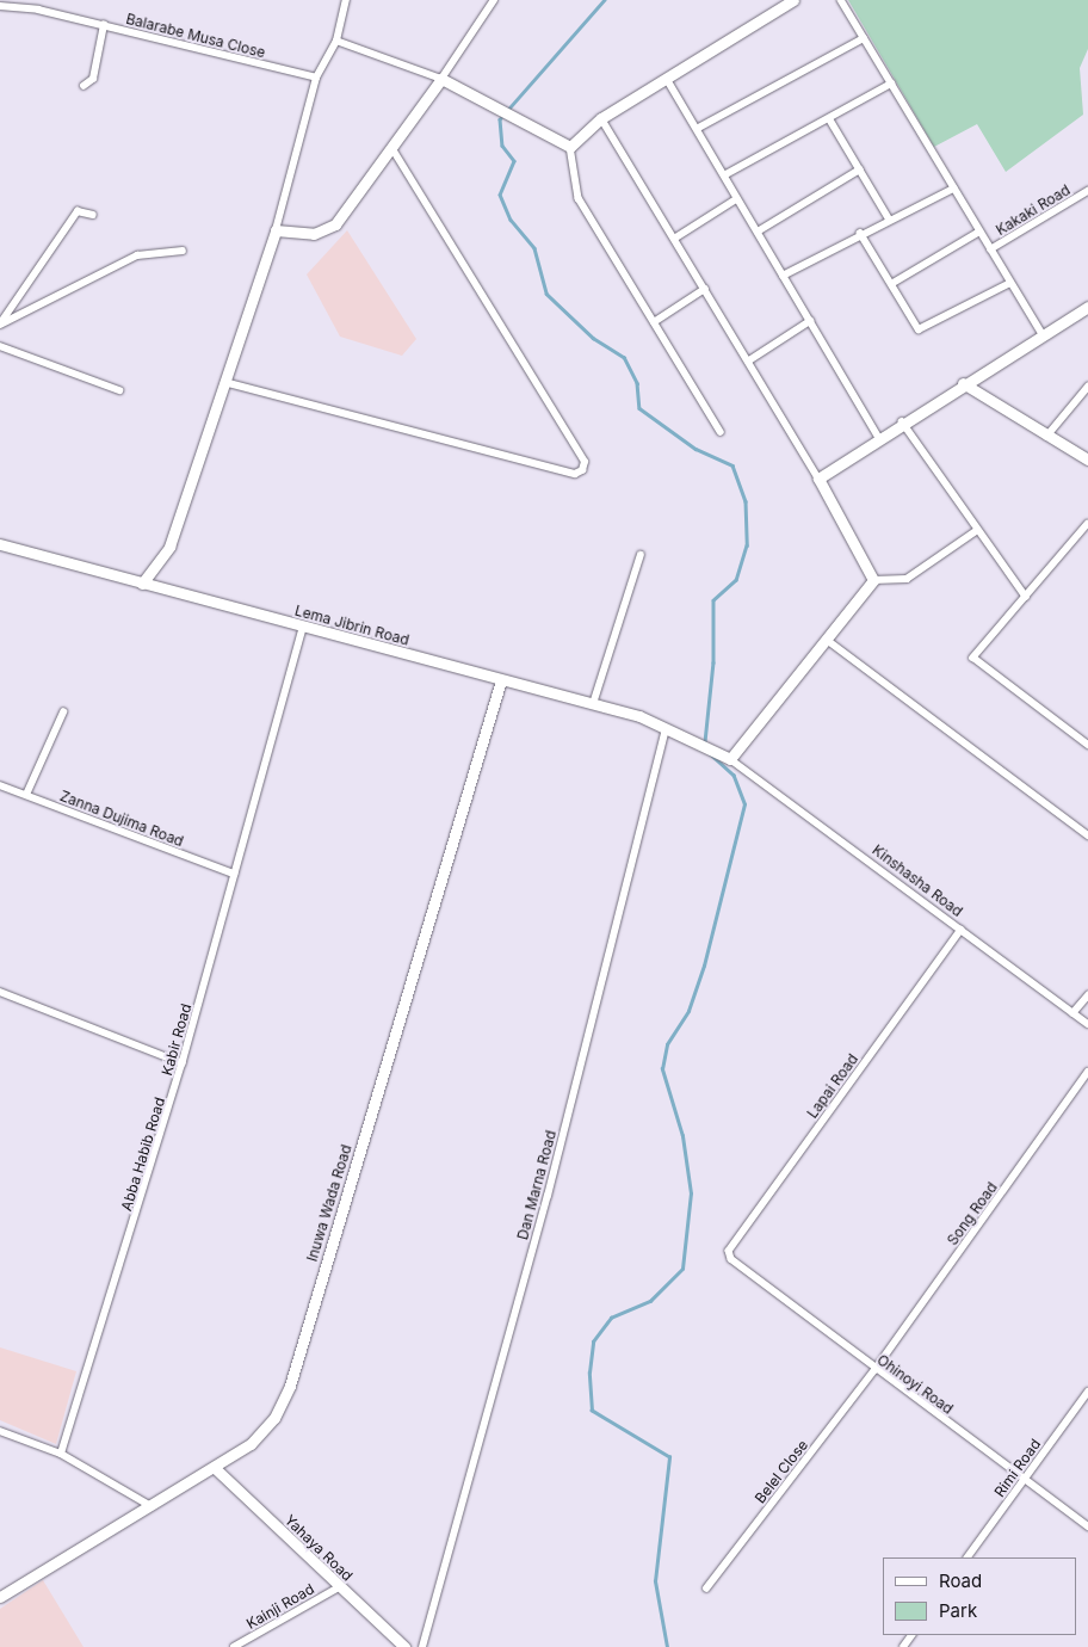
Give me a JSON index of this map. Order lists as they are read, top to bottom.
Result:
{
  "streets": {
    "street": [
      "Balarabe Musa Close",
      "Kakaki Road",
      "Lema Jibrin Road",
      "Zanna Dujima Road",
      "Kinshasha Road",
      "Kabir Road",
      "Lapai Road",
      "Abba Habib Road",
      "Dan Marna Road",
      "Inuwa Wada Road",
      "Song Road",
      "Ohinoyi Road",
      "Rimi Road",
      "Belel Close",
      "Yahaya Road",
      "Kainji Road"
    ]
  },
  "crossings": [
    ["Lema Jibrin Road", "Kinshasha Road"],
    ["Lema Jibrin Road", "Kabir Road"],
    ["Lema Jibrin Road", "Dan Marna Road"],
    ["Lema Jibrin Road", "Inuwa Wada Road"],
    ["Zanna Dujima Road", "Kabir Road"],
    ["Kinshasha Road", "Lapai Road"],
    ["Kabir Road", "Abba Habib Road"],
    ["Lapai Road", "Ohinoyi Road"],
    ["Inuwa Wada Road", "Yahaya Road"],
    ["Song Road", "Ohinoyi Road"],
    ["Song Road", "Belel Close"],
    ["Ohinoyi Road", "Rimi Road"],
    ["Ohinoyi Road", "Belel Close"],
    ["Yahaya Road", "Kainji Road"]
  ],
  "legend": ["Road", "Park"]
}
